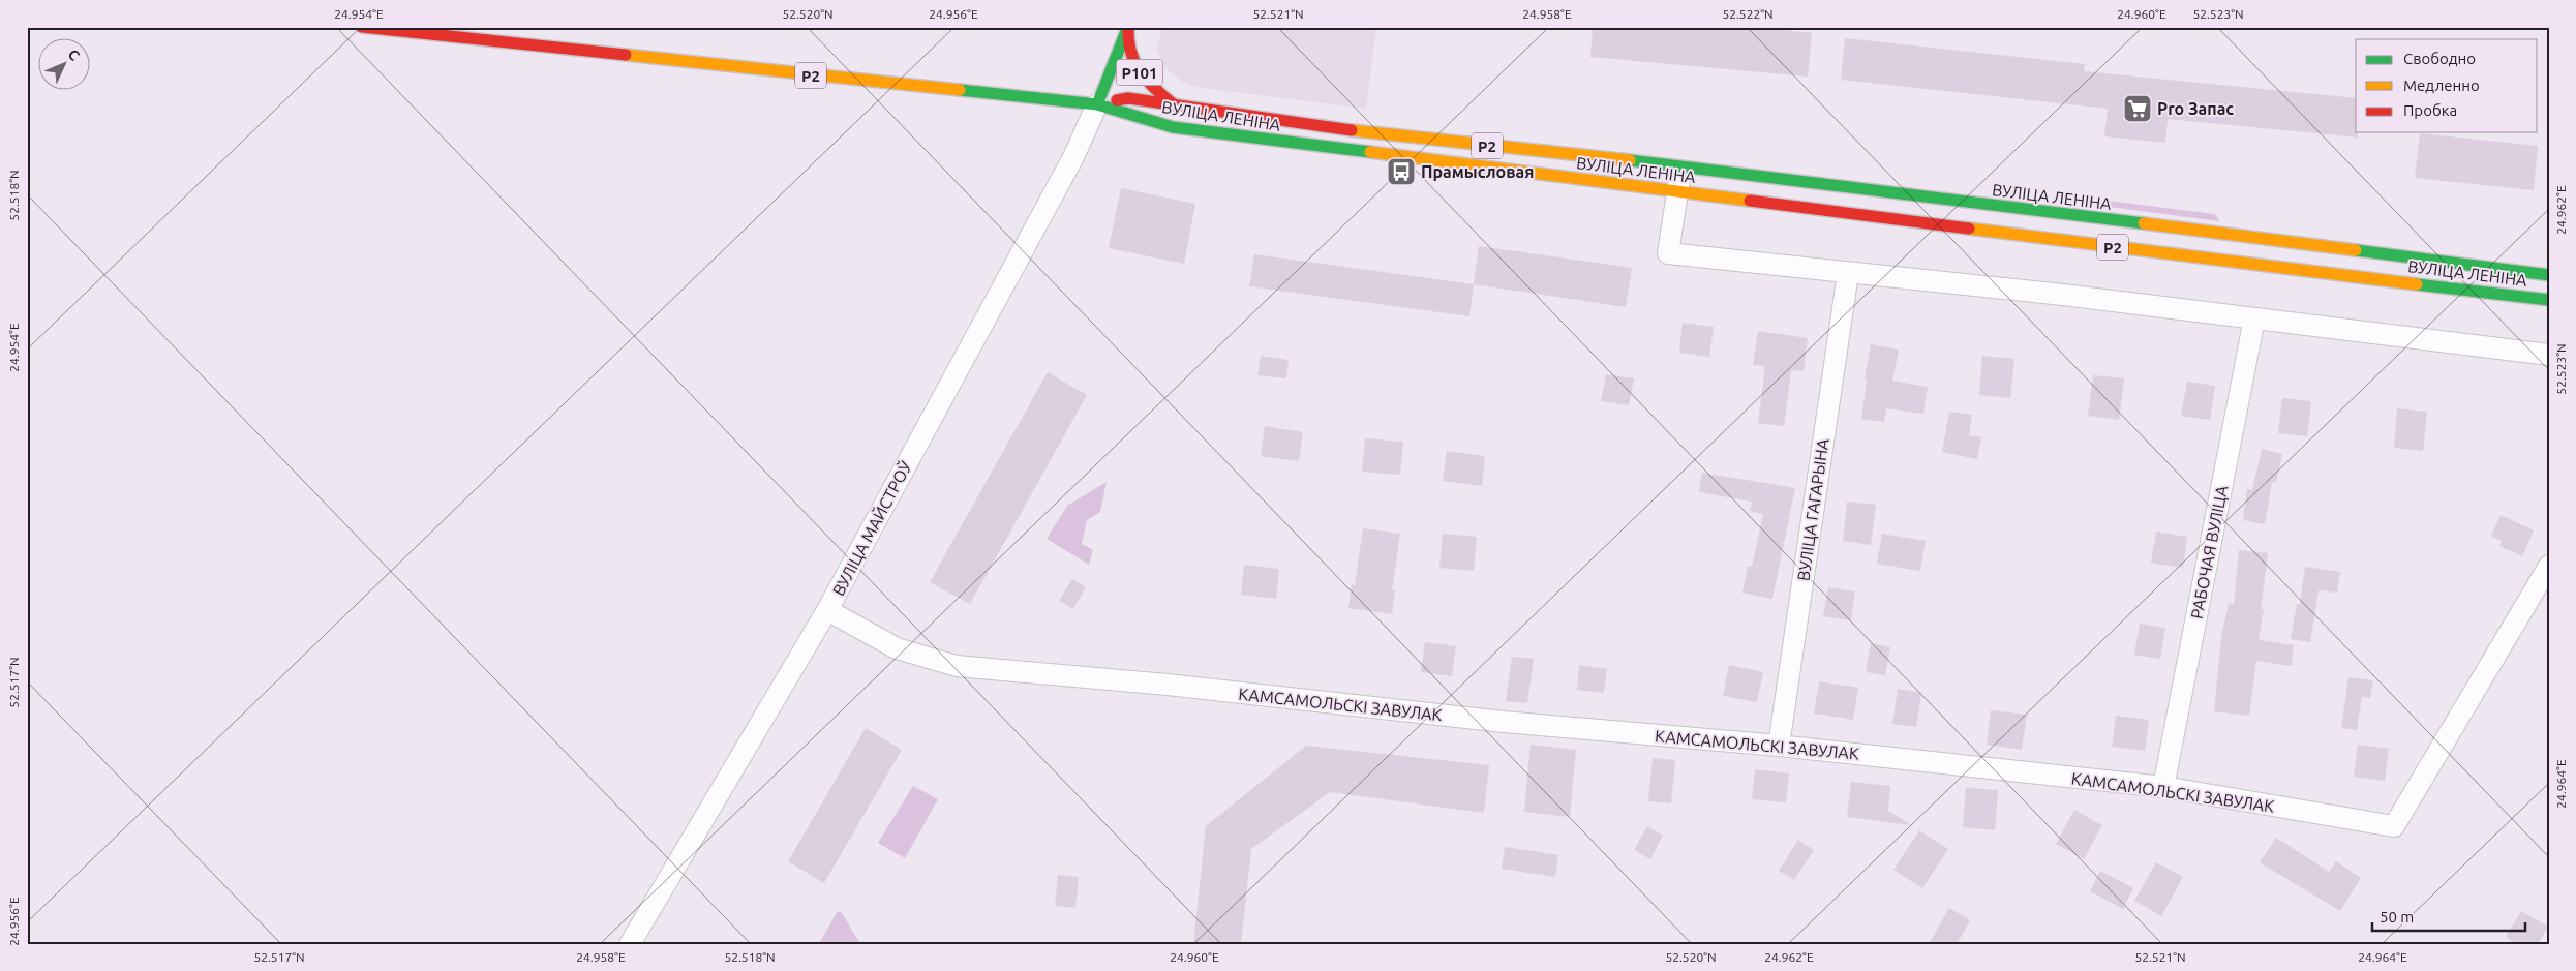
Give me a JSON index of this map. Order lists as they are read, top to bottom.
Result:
{
  "streets": {
    "main road": ["Р101", "Р2", "ВУЛІЦА ЛЕНІНА"],
    "street": [
      "ВУЛІЦА ГАГАРЫНА",
      "ВУЛІЦА МАЙСТРОЎ",
      "РАБОЧАЯ ВУЛІЦА",
      "КАМСАМОЛЬСКІ ЗАВУЛАК"
    ]
  },
  "crossings": [
    ["Р101", "Р2"],
    ["Р101", "ВУЛІЦА ЛЕНІНА"],
    ["Р101", "ВУЛІЦА МАЙСТРОЎ"],
    ["Р2", "ВУЛІЦА ЛЕНІНА"],
    ["Р2", "ВУЛІЦА МАЙСТРОЎ"],
    ["ВУЛІЦА ЛЕНІНА", "ВУЛІЦА МАЙСТРОЎ"],
    ["ВУЛІЦА ГАГАРЫНА", "КАМСАМОЛЬСКІ ЗАВУЛАК"],
    ["ВУЛІЦА МАЙСТРОЎ", "КАМСАМОЛЬСКІ ЗАВУЛАК"],
    ["РАБОЧАЯ ВУЛІЦА", "КАМСАМОЛЬСКІ ЗАВУЛАК"]
  ],
  "places": {
    "supermarket": ["Pro Запас"],
    "bus stop": ["Прамысловая"]
  },
  "legend": ["Свободно", "Медленно", "Пробка"],
  "scale_bar": "50 m",
  "north": "top right",
  "coordinates": [
    "24.954°E",
    "52.520°N",
    "24.956°E",
    "52.521°N",
    "24.958°E",
    "52.522°N",
    "24.960°E",
    "52.523°N",
    "52.518°N",
    "24.962°E",
    "52.517°N",
    "24.964°E"
  ]
}
